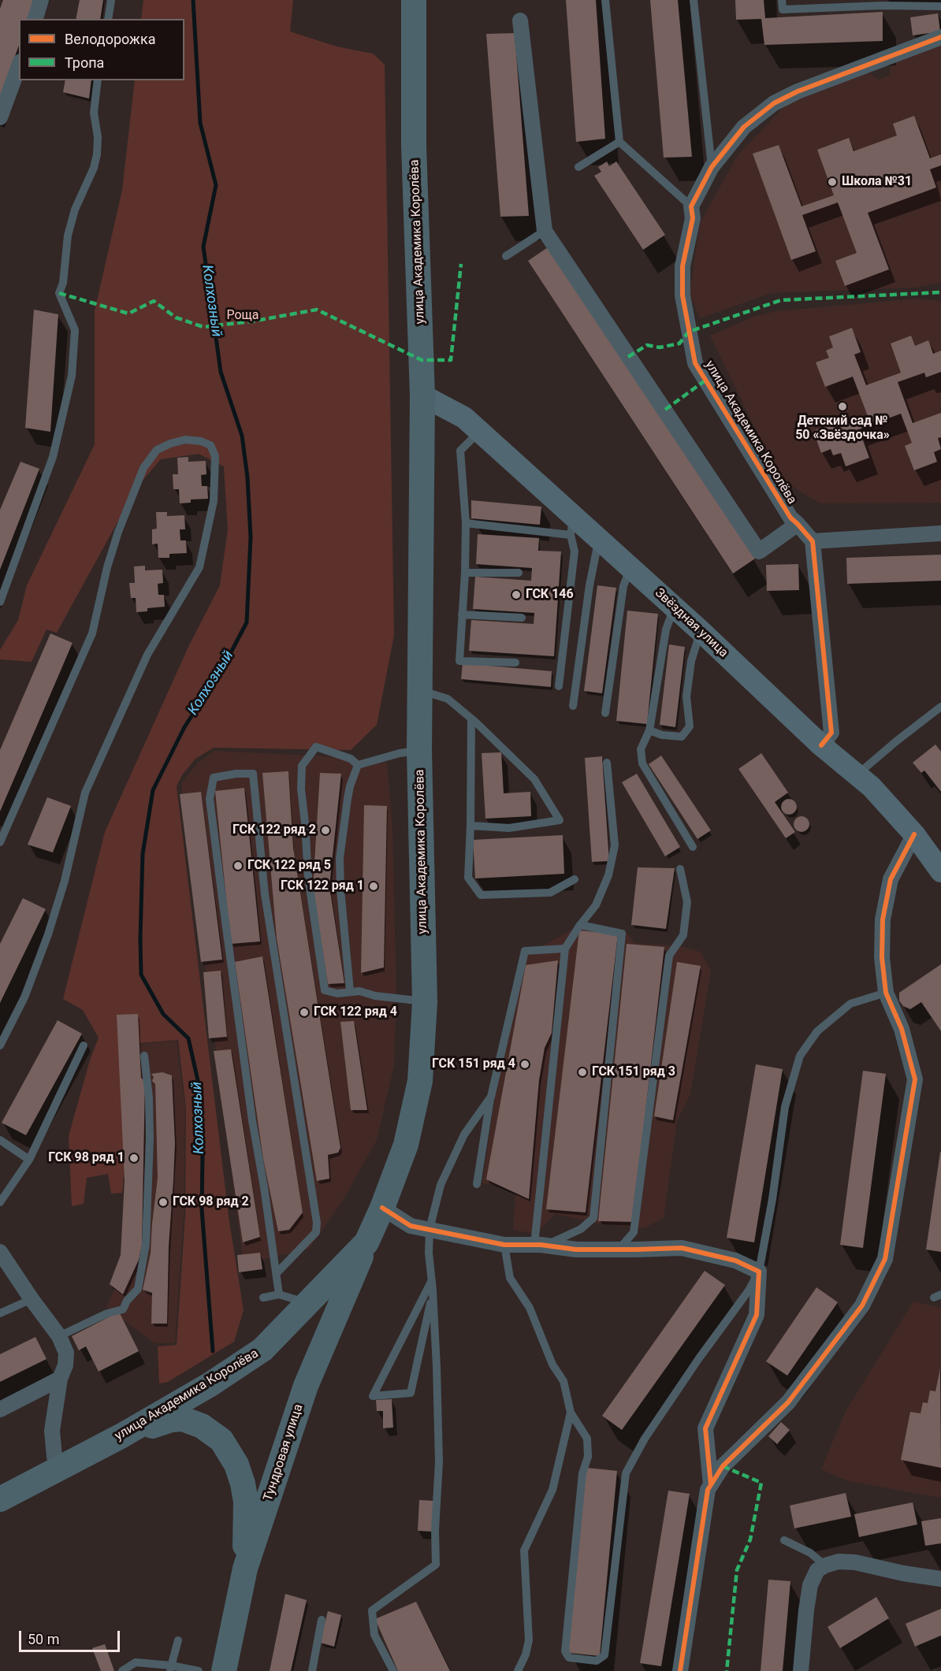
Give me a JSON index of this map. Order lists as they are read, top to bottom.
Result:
{
  "streets": {
    "main road": ["улица Академика Королёва", "Тундровая улица"],
    "street": ["Звёздная улица"]
  },
  "crossings": [
    ["улица Академика Королёва", "Звёздная улица"],
    ["улица Академика Королёва", "Тундровая улица"]
  ],
  "water": ["Колхозный"],
  "parks": ["Роща"],
  "places": [
    "Школа №31",
    "Детский сад № 50 «Звёздочка»",
    "ГСК 146",
    "ГСК 122 ряд 2",
    "ГСК 122 ряд 5",
    "ГСК 122 ряд 1",
    "ГСК 122 ряд 4",
    "ГСК 151 ряд 4",
    "ГСК 151 ряд 3",
    "ГСК 98 ряд 1",
    "ГСК 98 ряд 2"
  ],
  "legend": ["Велодорожка", "Тропа"],
  "scale_bar": "50 m"
}
